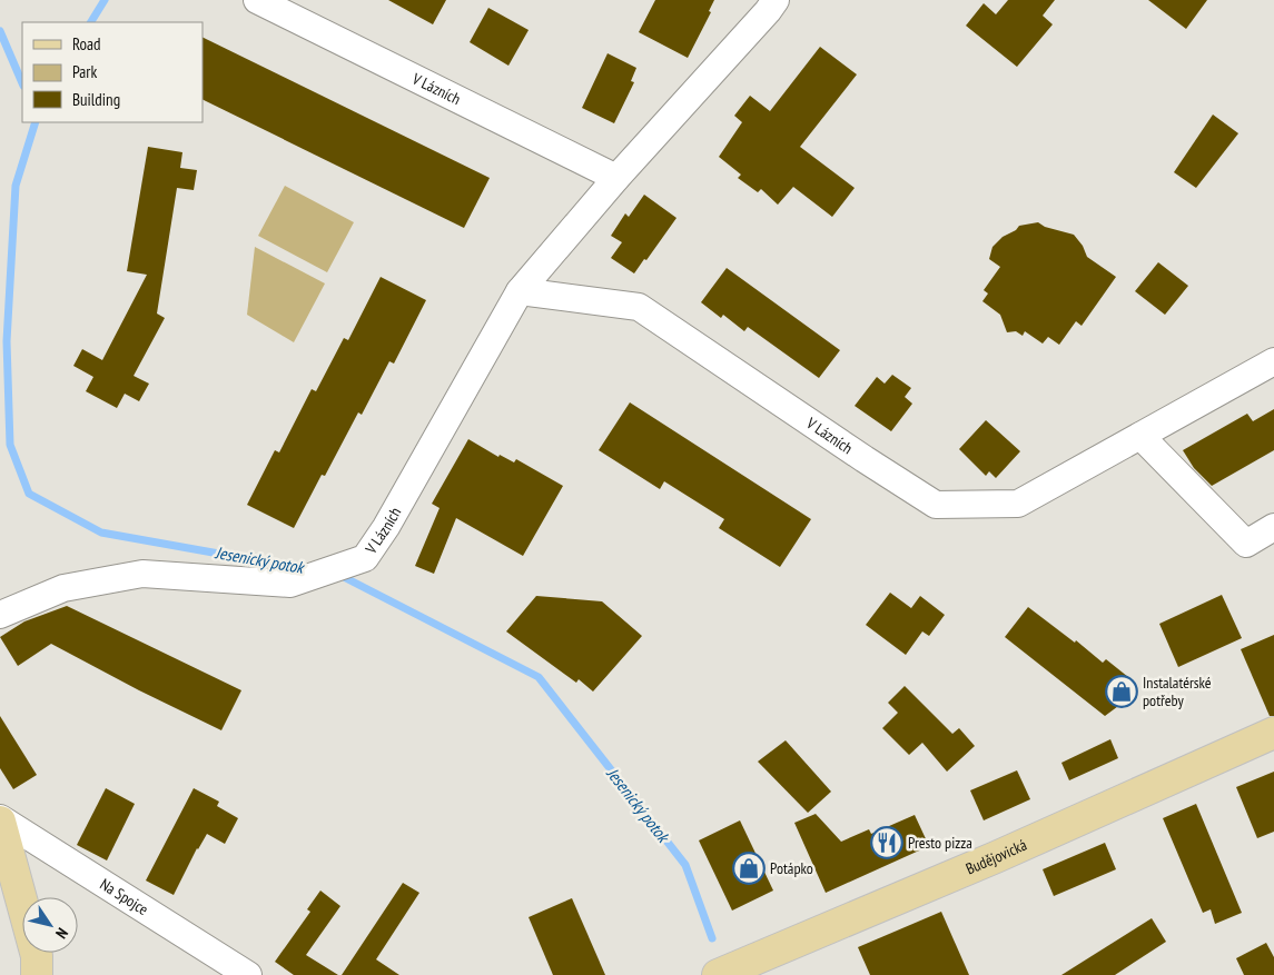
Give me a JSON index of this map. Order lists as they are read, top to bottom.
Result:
{
  "streets": {
    "main road": ["Budějovická"],
    "street": ["V Lázních", "Na Spojce"]
  },
  "water": ["Jesenický potok"],
  "places": {
    "shop": ["Instalatérské potřeby", "Potápko"],
    "restaurant": ["Presto pizza"]
  },
  "legend": ["Road", "Park", "Building"],
  "north": "bottom right"
}
